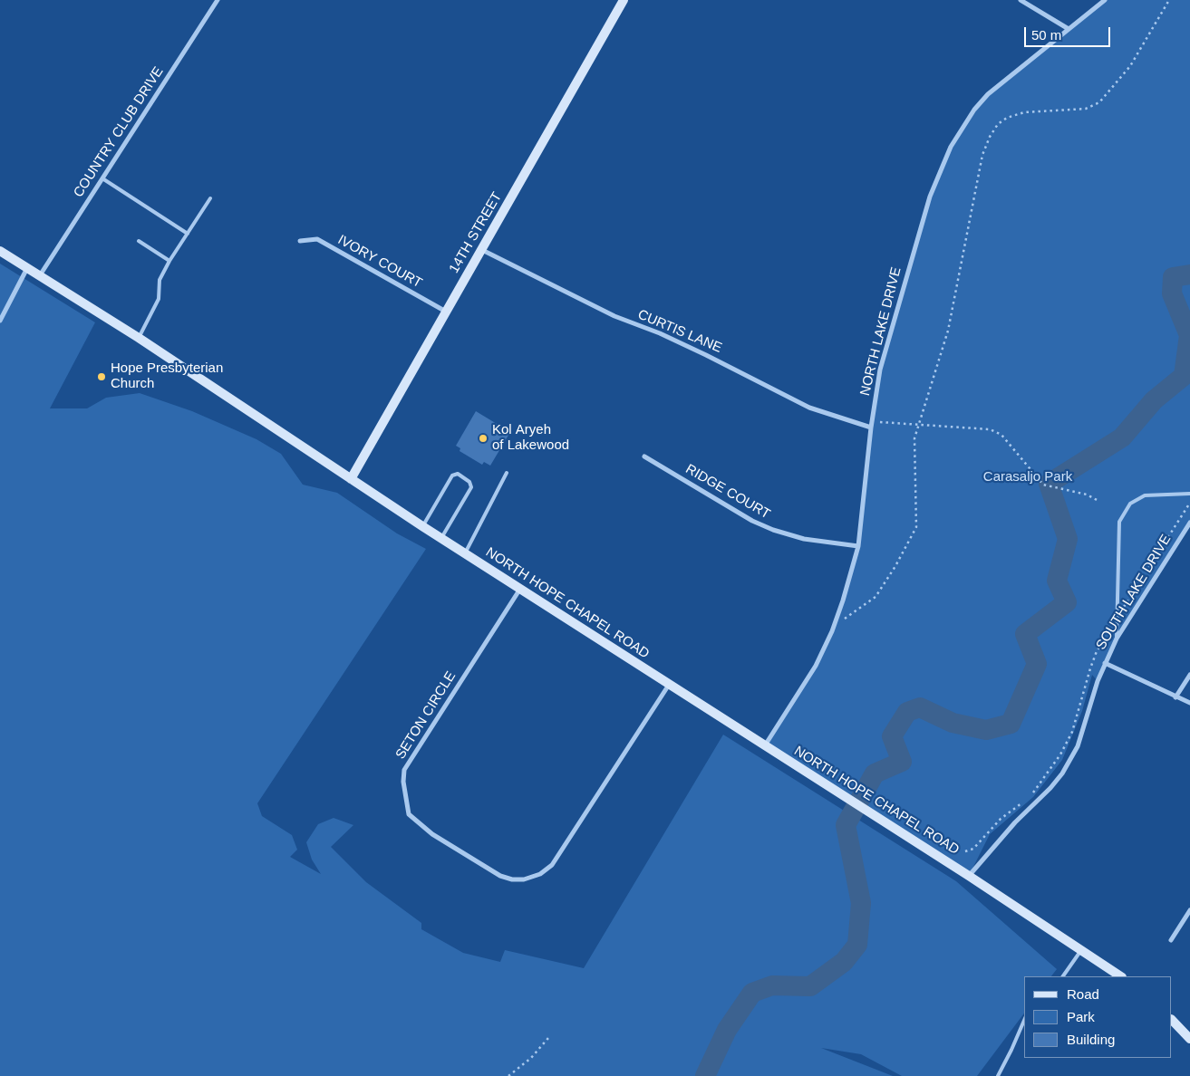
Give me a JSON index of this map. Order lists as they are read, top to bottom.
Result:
{
  "streets": {
    "main road": ["14TH STREET", "NORTH HOPE CHAPEL ROAD"],
    "street": [
      "COUNTRY CLUB DRIVE",
      "IVORY COURT",
      "CURTIS LANE",
      "NORTH LAKE DRIVE",
      "RIDGE COURT",
      "SOUTH LAKE DRIVE",
      "SETON CIRCLE"
    ]
  },
  "crossings": [
    ["COUNTRY CLUB DRIVE", "NORTH HOPE CHAPEL ROAD"],
    ["14TH STREET", "IVORY COURT"],
    ["14TH STREET", "CURTIS LANE"],
    ["14TH STREET", "NORTH HOPE CHAPEL ROAD"],
    ["CURTIS LANE", "NORTH LAKE DRIVE"],
    ["NORTH LAKE DRIVE", "RIDGE COURT"],
    ["NORTH LAKE DRIVE", "NORTH HOPE CHAPEL ROAD"],
    ["SOUTH LAKE DRIVE", "NORTH HOPE CHAPEL ROAD"],
    ["NORTH HOPE CHAPEL ROAD", "SETON CIRCLE"]
  ],
  "parks": ["Carasaljo Park"],
  "places": ["Hope Presbyterian Church", "Kol Aryeh of Lakewood"],
  "legend": ["Road", "Park", "Building"],
  "scale_bar": "50 m"
}
